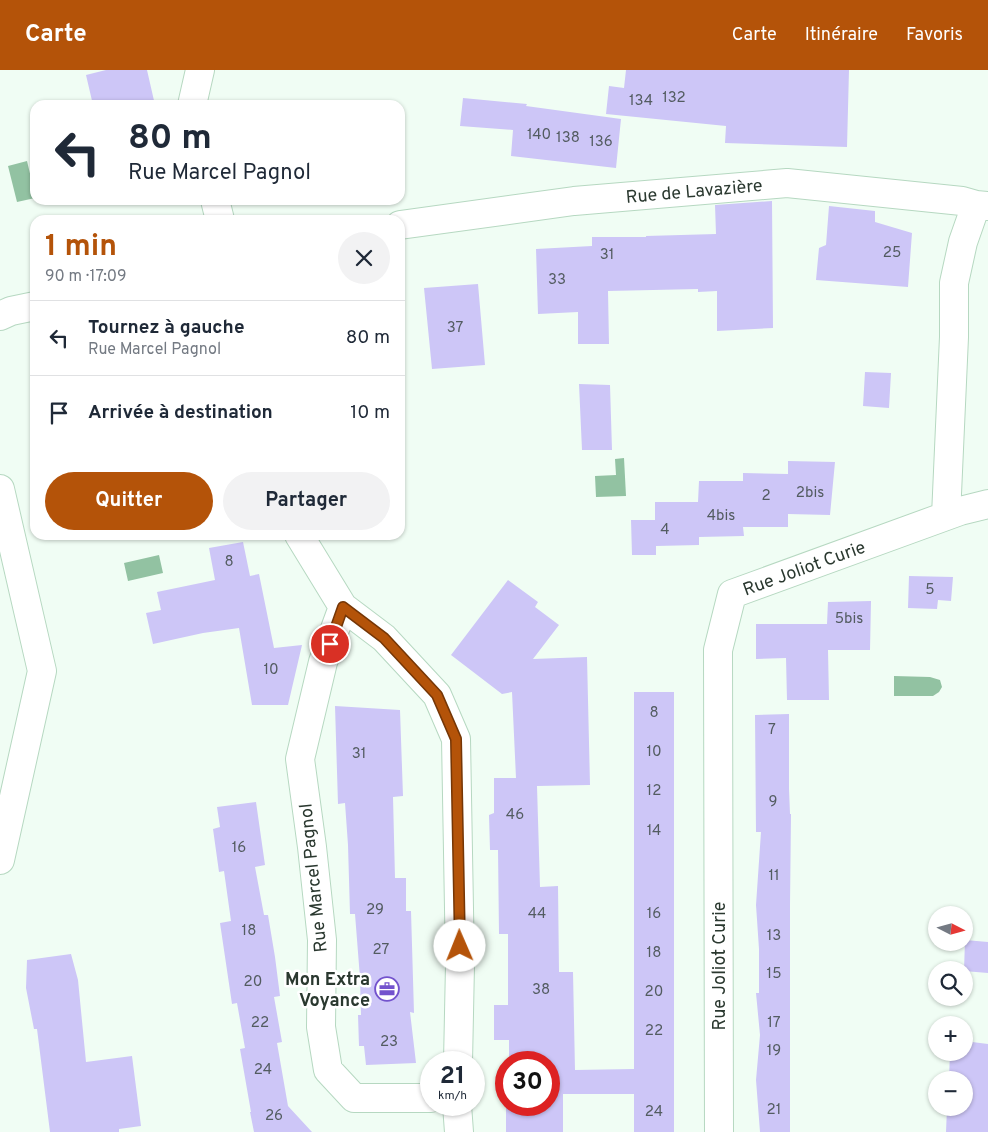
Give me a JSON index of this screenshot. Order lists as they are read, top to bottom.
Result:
{
  "streets": {
    "street": ["Rue de Lavazière", "Rue Joliot Curie", "Rue Marcel Pagnol"]
  },
  "places": {
    "office": ["Mon Extra Voyance"]
  },
  "house_numbers": [
    "132",
    "134",
    "140",
    "138",
    "136",
    "25",
    "31",
    "33",
    "37",
    "2bis",
    "2",
    "4bis",
    "4",
    "8",
    "5",
    "5bis",
    "10",
    "8",
    "7",
    "10",
    "31",
    "12",
    "9",
    "46",
    "14",
    "16",
    "11",
    "29",
    "44",
    "16",
    "18",
    "13",
    "27",
    "18",
    "15",
    "20",
    "38",
    "20",
    "22",
    "17",
    "22",
    "23",
    "19",
    "24",
    "21",
    "24",
    "26"
  ],
  "north": "right",
  "page": {
    "header": "Carte",
    "nav": ["Carte", "Itinéraire", "Favoris"],
    "turn": ["80 m", "Rue Marcel Pagnol"],
    "heading": ["1 min", "90 m · 17:09"],
    "list": [
      {
        "name": "Tournez à gauche",
        "note": "Rue Marcel Pagnol",
        "value": "80 m"
      },
      {
        "name": "Arrivée à destination",
        "value": "10 m"
      }
    ],
    "buttons": ["Quitter", "Partager"],
    "map_buttons": ["+", "−"],
    "speed": "21 km/h",
    "limit": "30"
  }
}
